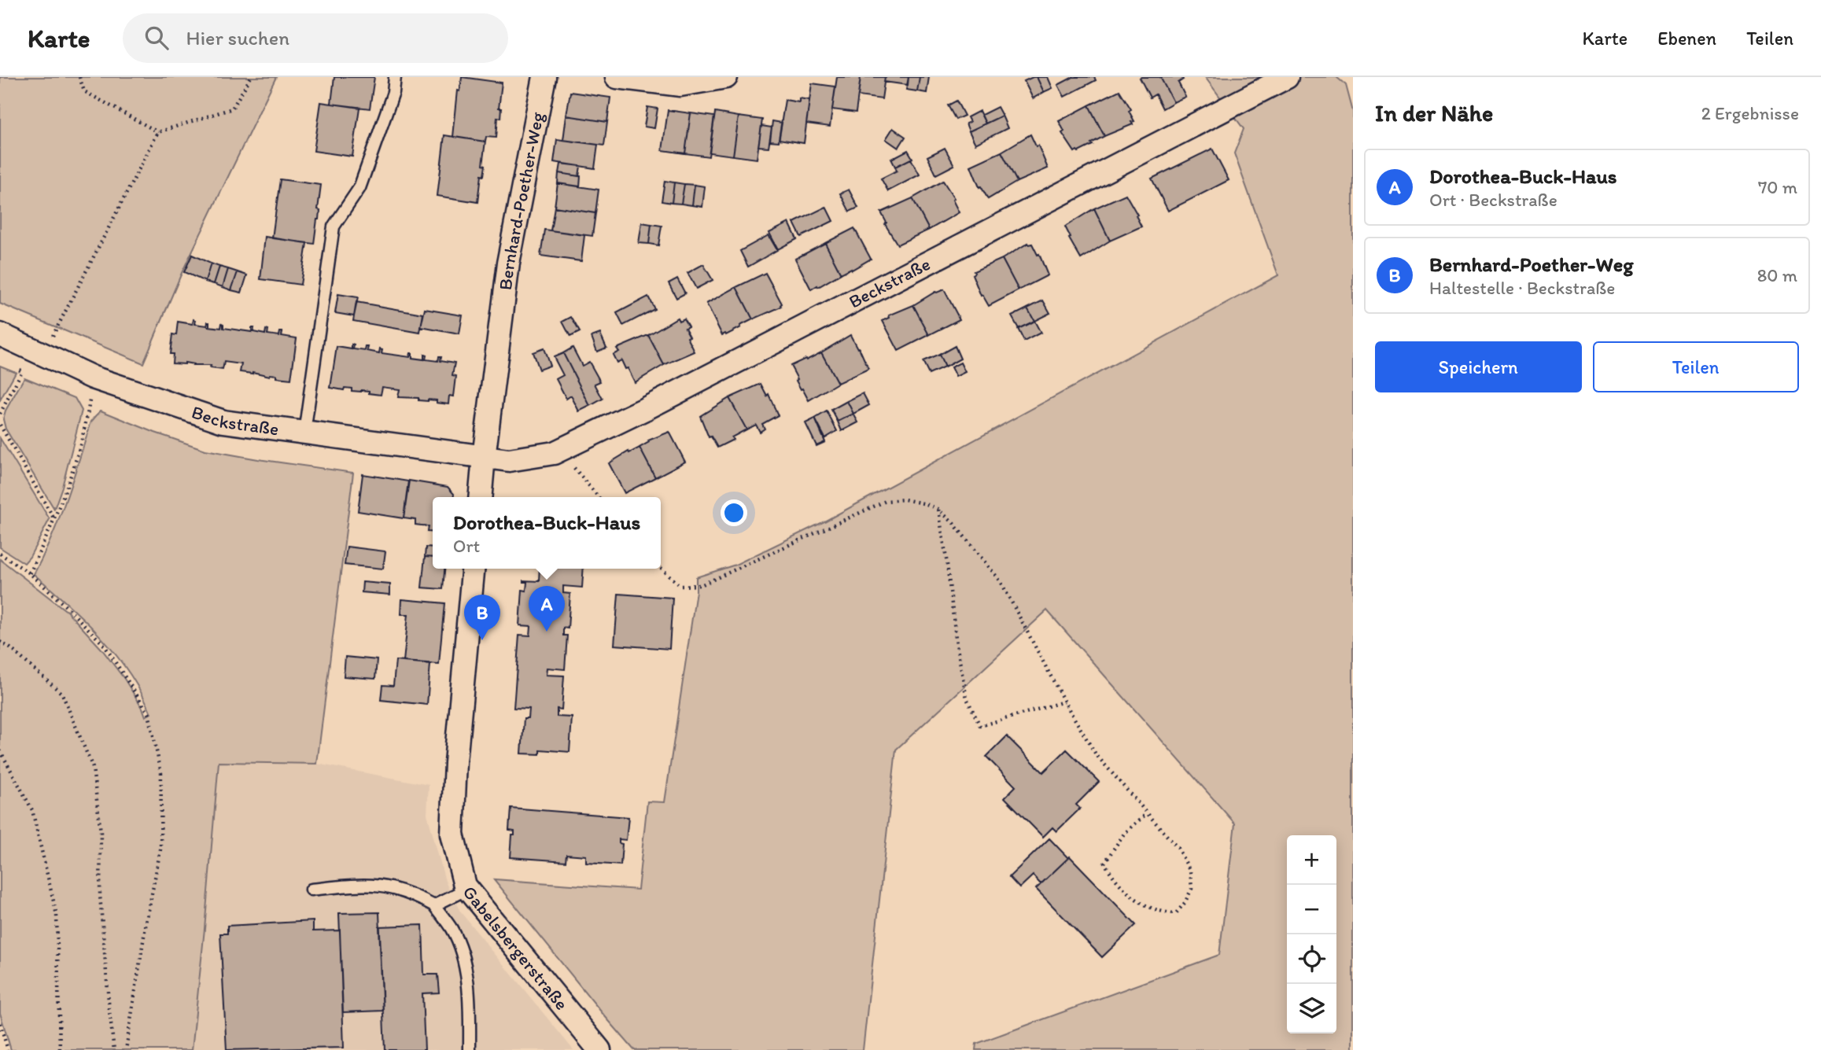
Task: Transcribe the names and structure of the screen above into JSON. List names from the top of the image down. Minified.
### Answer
{"streets":{"street":["Bernhard-Poether-Weg","Beckstraße","Gabelsbergerstraße"]},"crossings":[["Bernhard-Poether-Weg","Beckstraße"]],"page":{"header":"Karte","search":"Hier suchen","nav":["Karte","Ebenen","Teilen"],"heading":["In der Nähe","2 Ergebnisse"],"list":[{"mark":"A","name":"Dorothea-Buck-Haus","note":"Ort · Beckstraße","value":"70 m"},{"mark":"B","name":"Bernhard-Poether-Weg","note":"Haltestelle · Beckstraße","value":"80 m"}],"buttons":["Speichern","Teilen"],"popup":["Dorothea-Buck-Haus","Ort"],"pins":["A","B"],"map_buttons":["+","−"]}}
